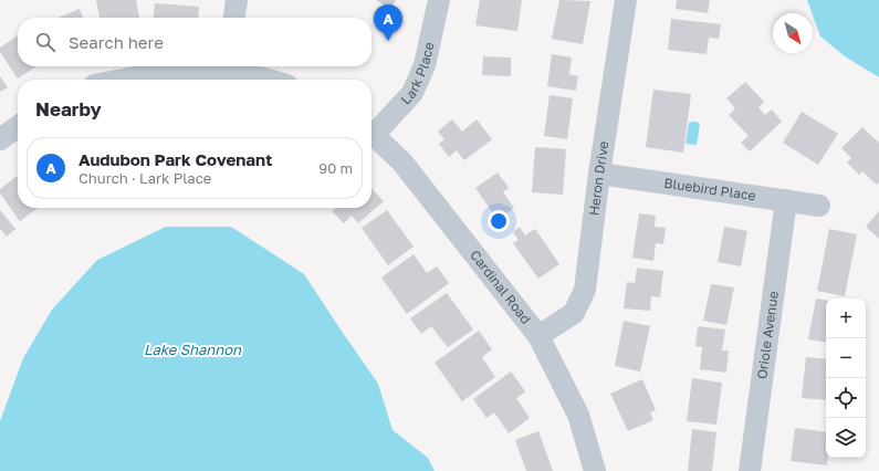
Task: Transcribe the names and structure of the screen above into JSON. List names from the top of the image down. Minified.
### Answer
{"streets":{"street":["Lark Place","Heron Drive","Bluebird Place","Cardinal Road","Oriole Avenue"]},"crossings":[["Heron Drive","Bluebird Place"],["Heron Drive","Cardinal Road"],["Bluebird Place","Oriole Avenue"]],"water":["Lake Shannon"],"north":"bottom right","page":{"pins":"A","search":"Search here","heading":"Nearby","list":[{"mark":"A","name":"Audubon Park Covenant","note":"Church · Lark Place","value":"90 m"}],"map_buttons":["+","−"]}}
